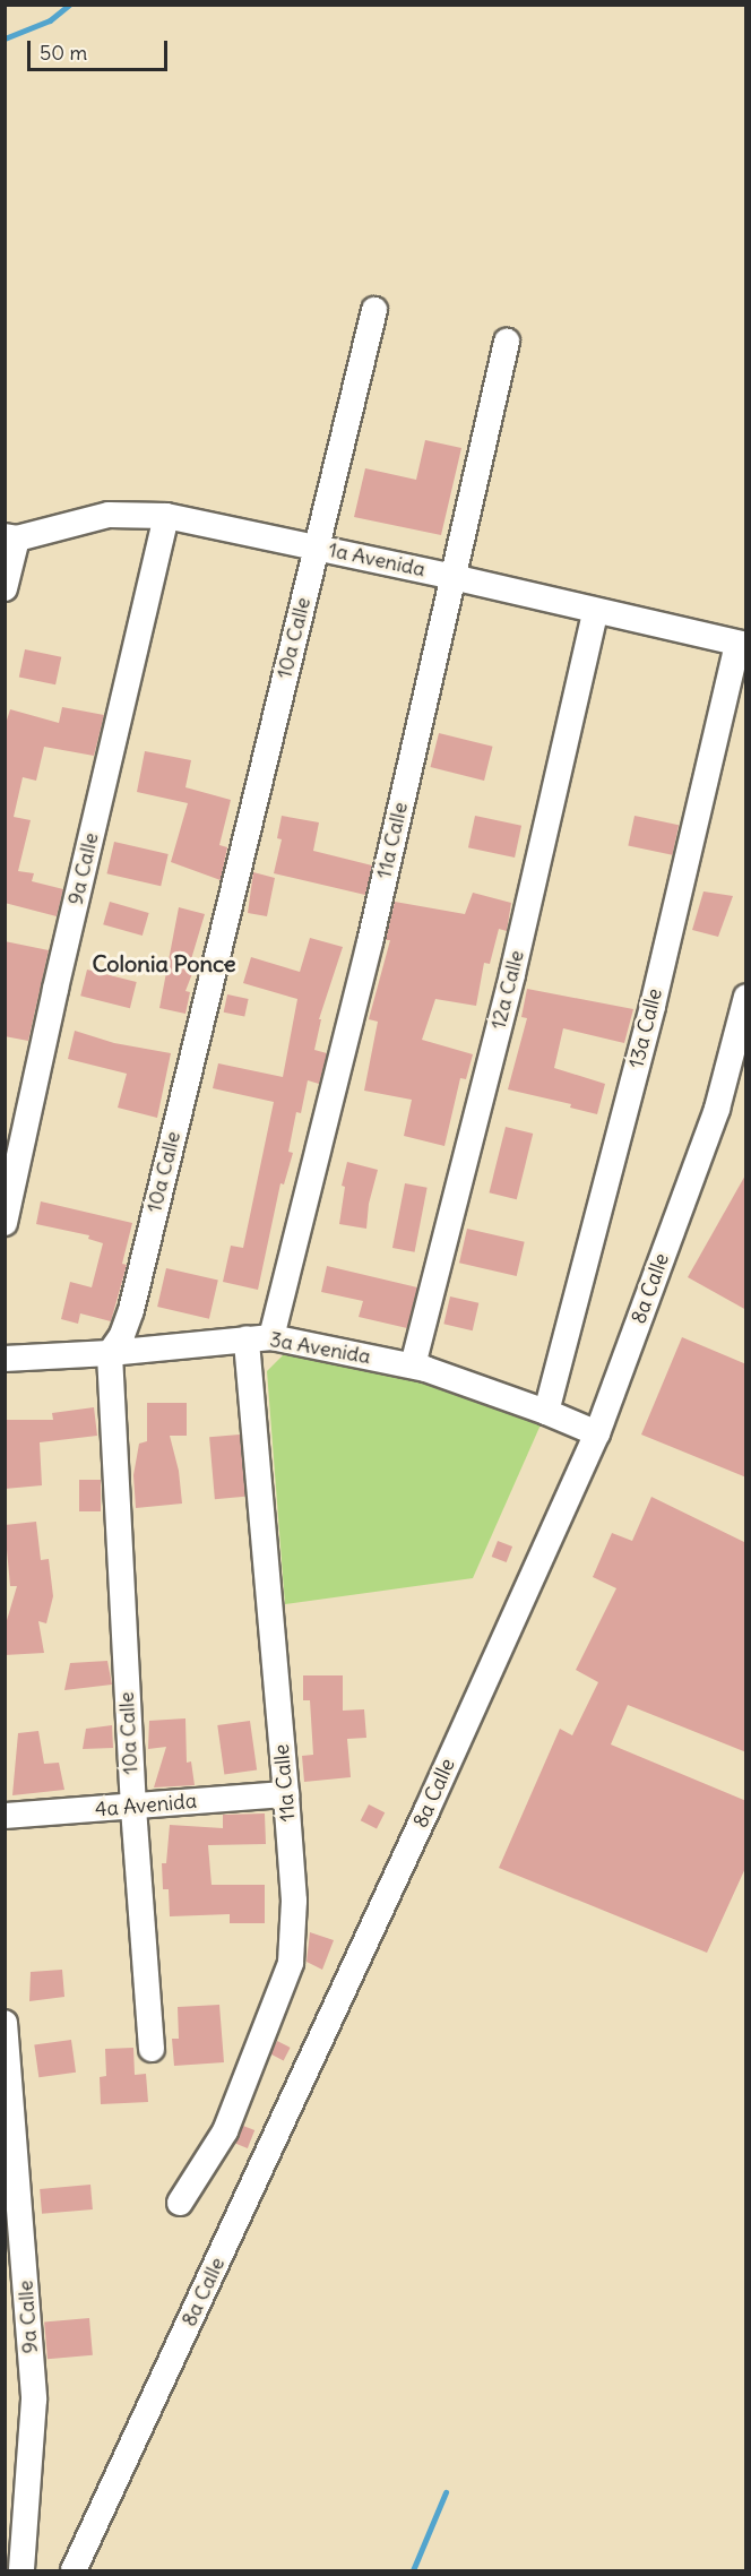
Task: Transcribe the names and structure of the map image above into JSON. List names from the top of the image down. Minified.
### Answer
{"streets":{"street":["1a Avenida","10a Calle","11a Calle","9a Calle","12a Calle","13a Calle","8a Calle","3a Avenida","4a Avenida"]},"crossings":[["1a Avenida","10a Calle"],["1a Avenida","11a Calle"],["1a Avenida","9a Calle"],["1a Avenida","12a Calle"],["1a Avenida","13a Calle"],["10a Calle","3a Avenida"],["10a Calle","4a Avenida"],["11a Calle","3a Avenida"],["11a Calle","4a Avenida"],["12a Calle","3a Avenida"],["13a Calle","3a Avenida"],["8a Calle","3a Avenida"]],"districts":["Colonia Ponce"],"scale_bar":"50 m"}
